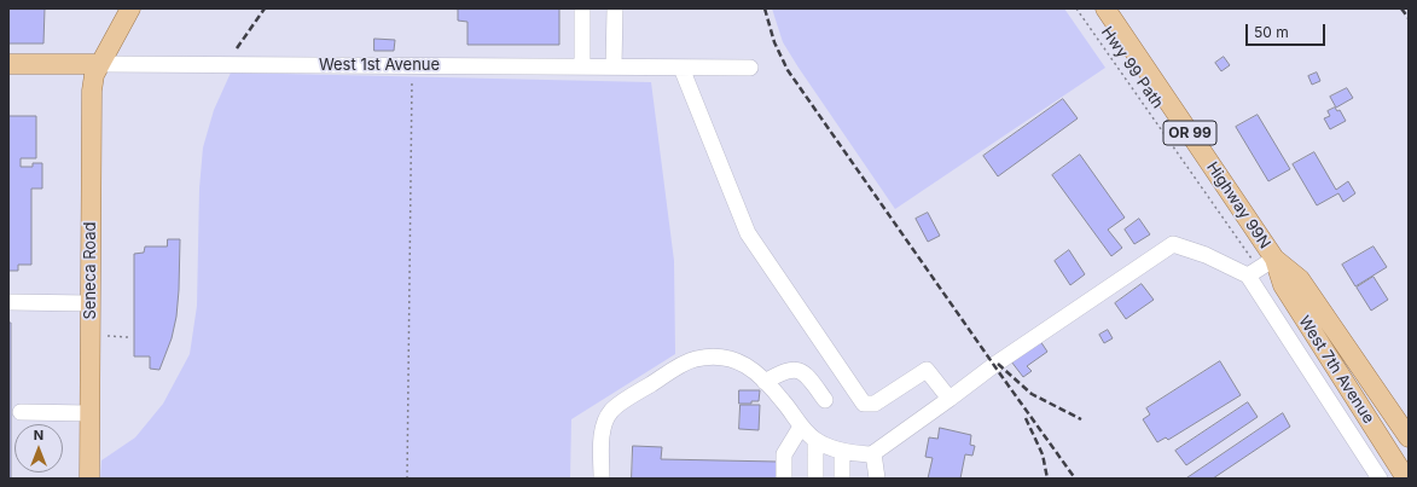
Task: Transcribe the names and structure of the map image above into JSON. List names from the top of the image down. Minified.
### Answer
{"streets":{"main road":["West 1st Avenue","OR 99","Highway 99N","Seneca Road","West 7th Avenue"],"path":["Hwy 99 Path"]},"crossings":[["West 1st Avenue","Seneca Road"],["Hwy 99 Path","OR 99"],["Hwy 99 Path","Highway 99N"],["Hwy 99 Path","West 7th Avenue"],["OR 99","Highway 99N"],["OR 99","West 7th Avenue"],["Highway 99N","West 7th Avenue"]],"scale_bar":"50 m","north":"top"}
